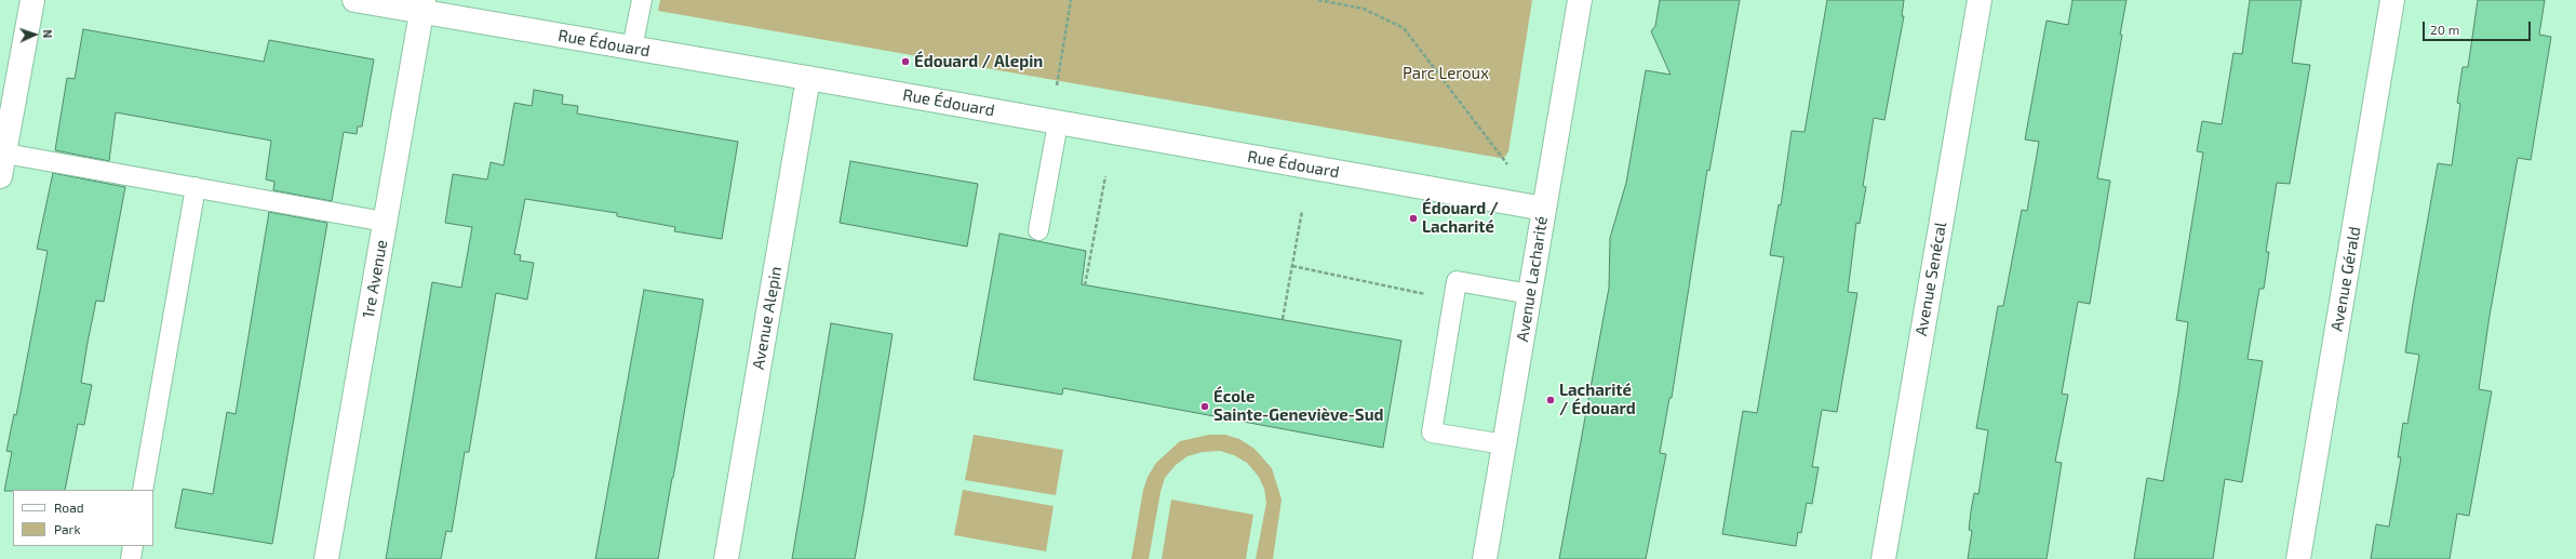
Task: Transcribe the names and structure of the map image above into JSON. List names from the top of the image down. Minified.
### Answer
{"streets":{"street":["Rue Édouard","1re Avenue","Avenue Lacharité","Avenue Senécal","Avenue Gérald","Avenue Alepin"]},"crossings":[["Rue Édouard","1re Avenue"],["Rue Édouard","Avenue Lacharité"],["Rue Édouard","Avenue Alepin"]],"parks":["Parc Leroux"],"places":["Édouard / Alepin","Édouard / Lacharité","Lacharité / Édouard","École Sainte-Geneviève-Sud"],"legend":["Road","Park"],"scale_bar":"20 m","north":"right"}
